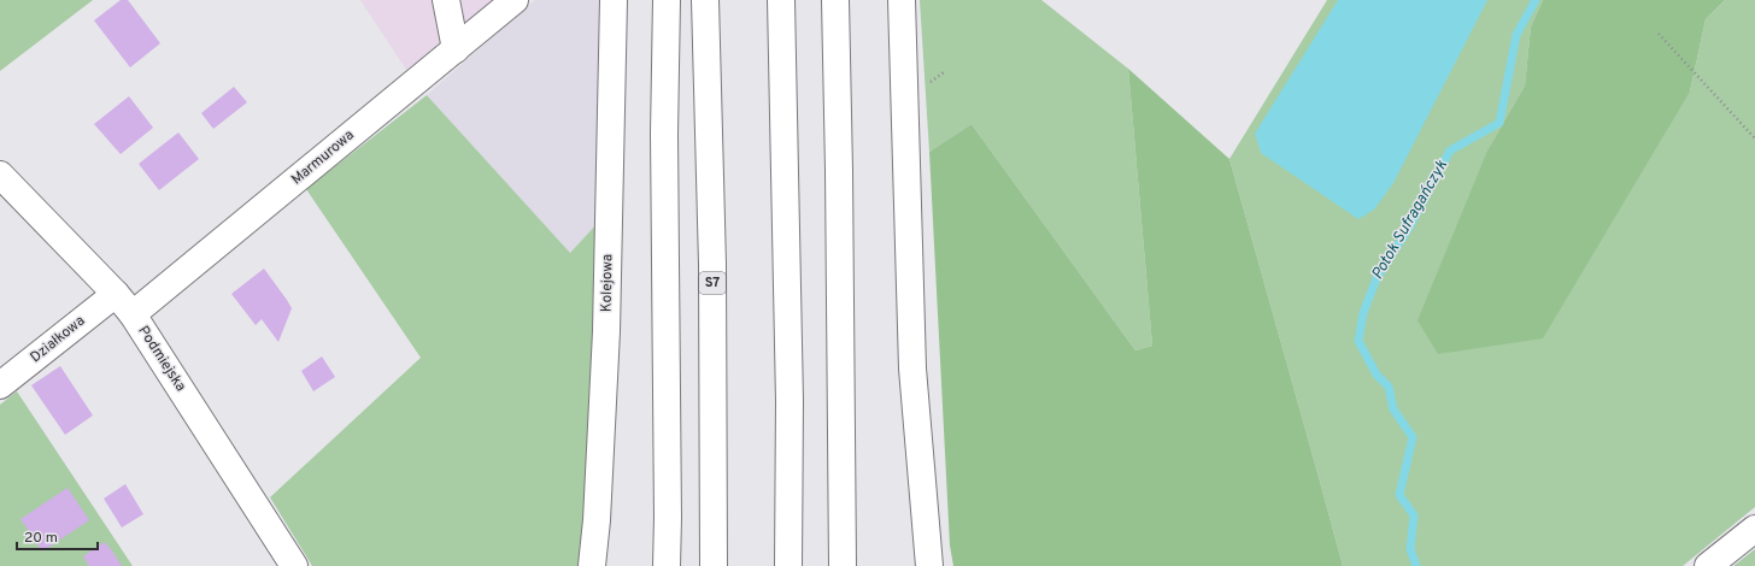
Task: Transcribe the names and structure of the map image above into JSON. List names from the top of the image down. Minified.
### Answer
{"streets":{"main road":["Marmurowa","Kolejowa","S7","Działkowa","Podmiejska"]},"crossings":[["Marmurowa","Podmiejska"],["Działkowa","Podmiejska"]],"water":["Potok Sufragańczyk"],"scale_bar":"20 m"}
